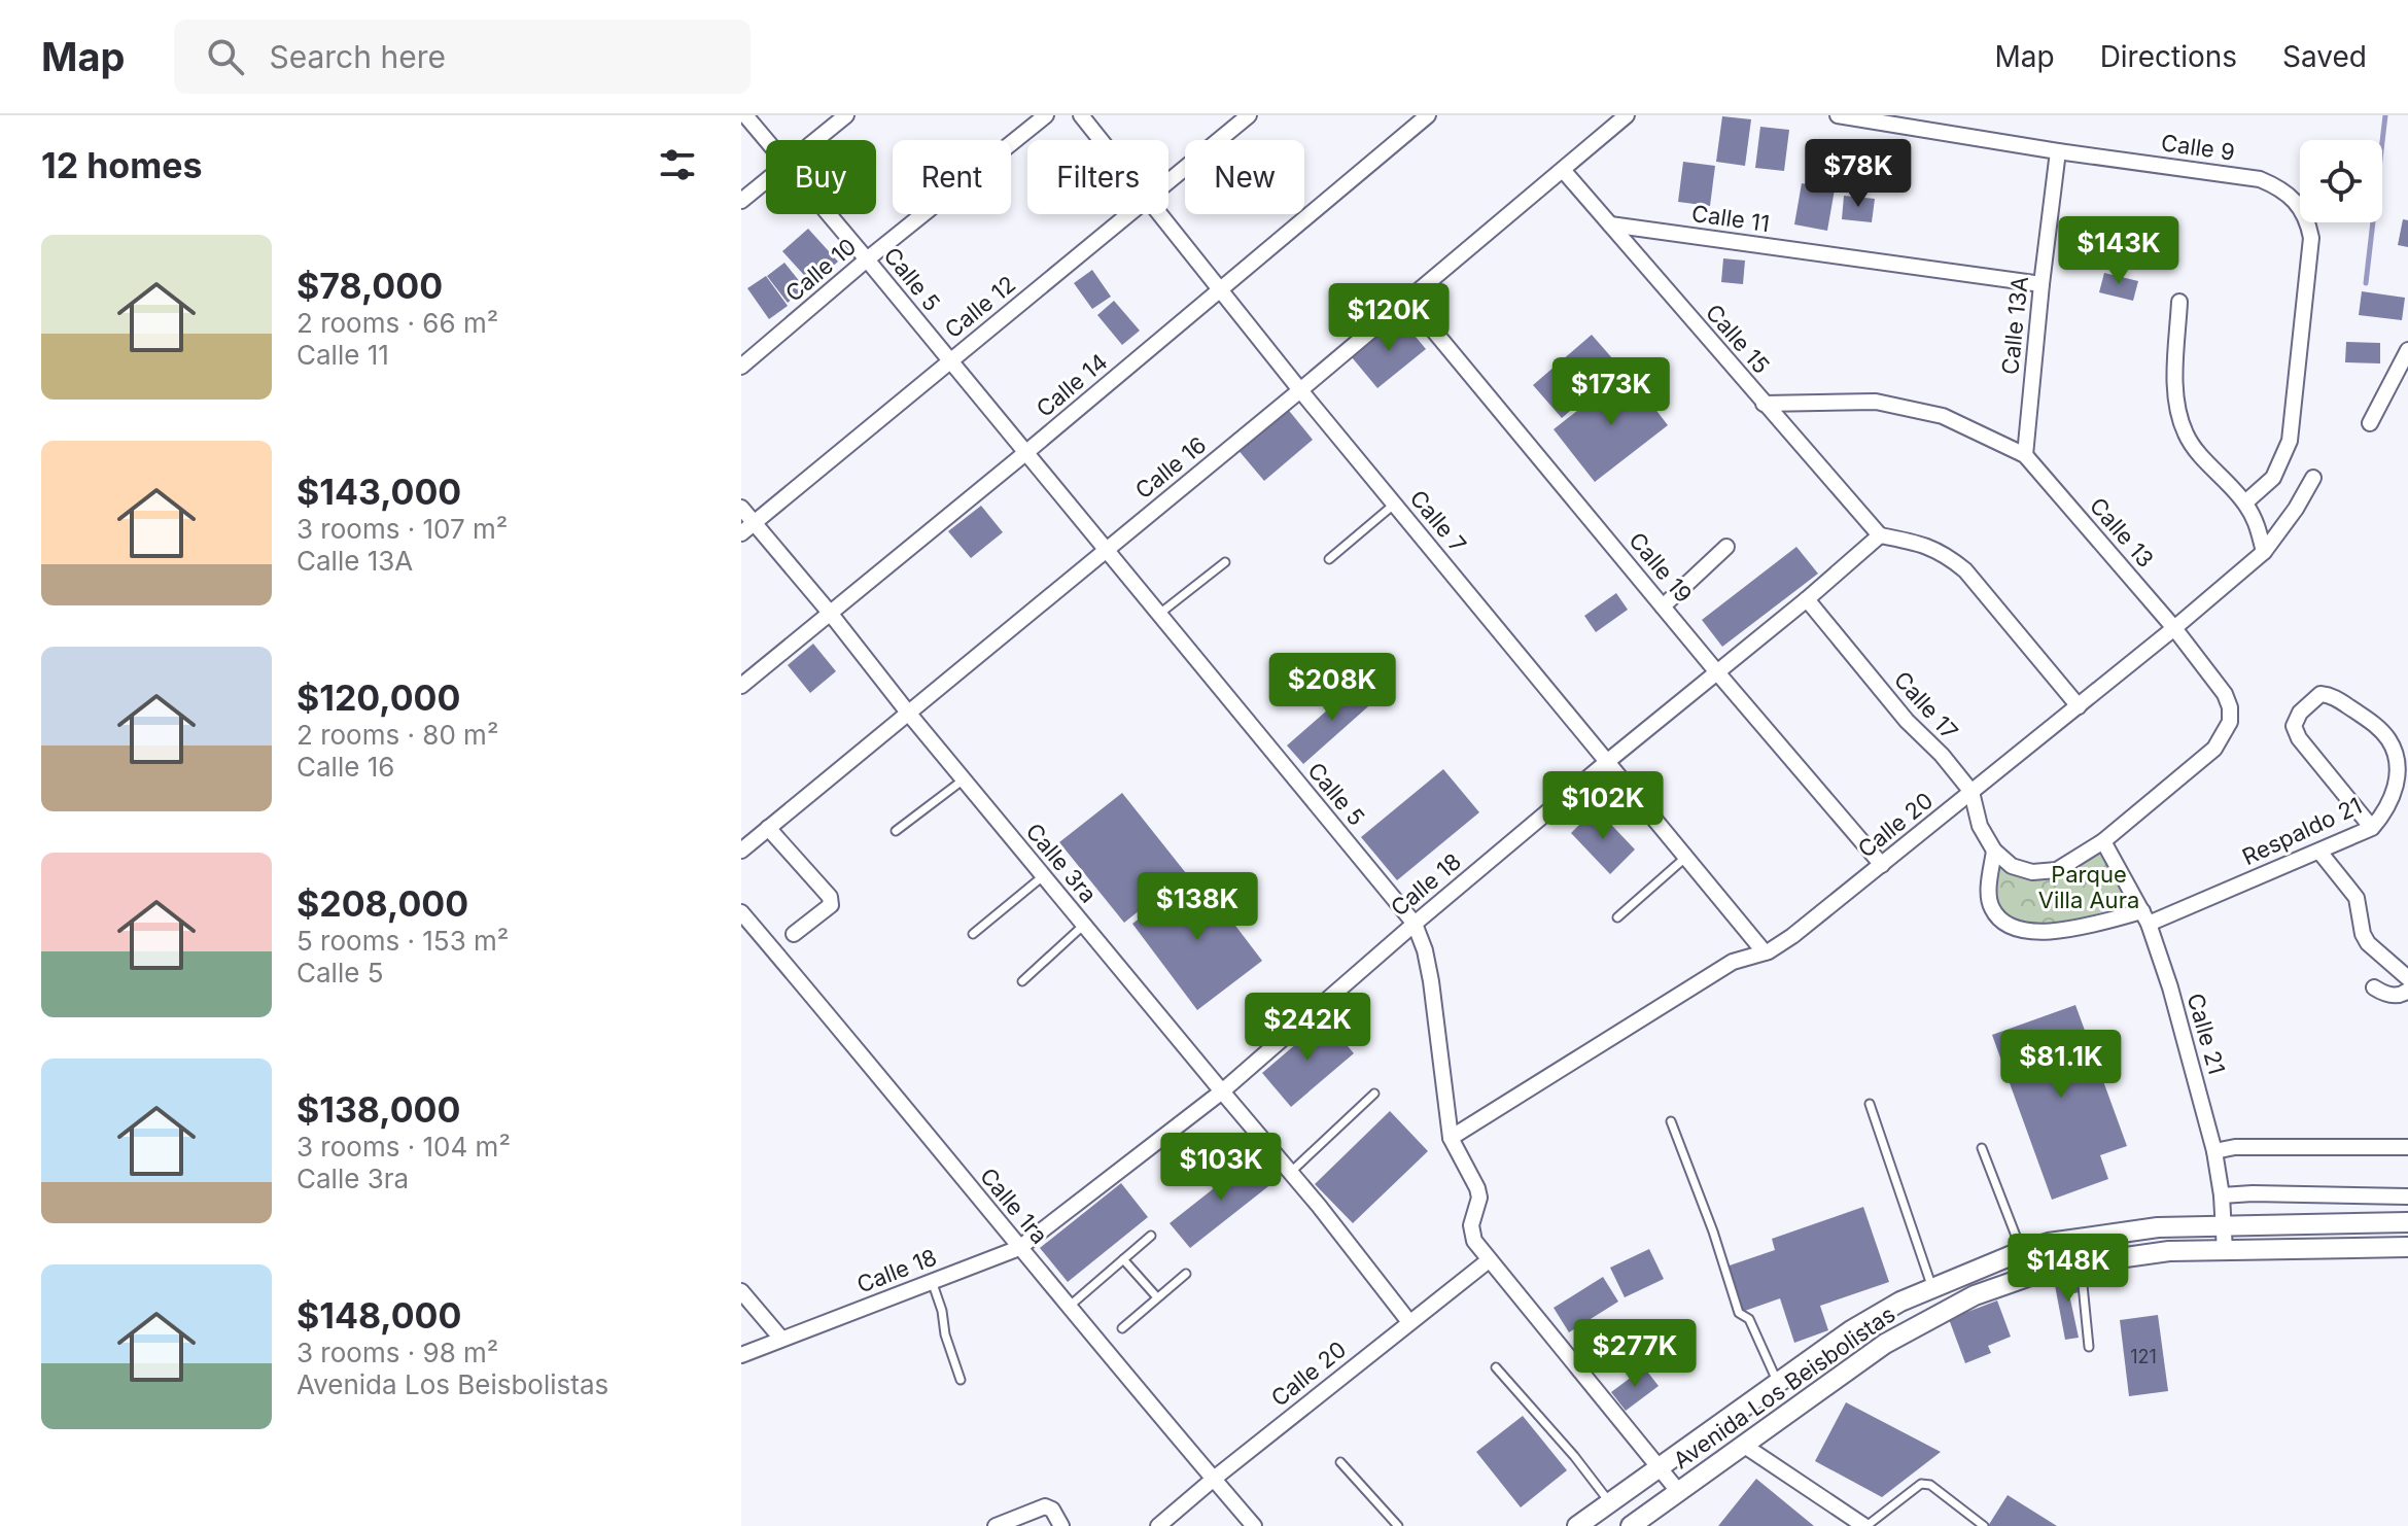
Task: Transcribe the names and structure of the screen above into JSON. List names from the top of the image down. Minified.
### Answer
{"streets":{"main road":["Avenida Los Beisbolistas"],"street":["Calle 9","Calle 11","Calle 10","Calle 5","Calle 12","Calle 13A","Calle 15","Calle 14","Calle 16","Calle 7","Calle 13","Calle 19","Calle 17","Calle 20","Respaldo 21","Calle 3ra","Calle 18","Calle 21","Calle 1ra"]},"crossings":[["Calle 9","Calle 13A"],["Calle 11","Calle 13A"],["Calle 11","Calle 15"],["Calle 10","Calle 5"],["Calle 5","Calle 12"],["Calle 5","Calle 14"],["Calle 5","Calle 16"],["Calle 5","Calle 20"],["Calle 5","Calle 18"],["Calle 5","Avenida Los Beisbolistas"],["Calle 12","Calle 3ra"],["Calle 13A","Calle 13"],["Calle 15","Calle 16"],["Calle 15","Calle 13"],["Calle 15","Calle 18"],["Calle 14","Calle 7"],["Calle 14","Calle 3ra"],["Calle 16","Calle 7"],["Calle 16","Calle 19"],["Calle 16","Calle 3ra"],["Calle 7","Calle 20"],["Calle 7","Calle 18"],["Calle 13","Calle 20"],["Calle 13","Calle 21"],["Calle 19","Calle 20"],["Calle 19","Calle 18"],["Calle 17","Calle 20"],["Calle 17","Calle 18"],["Calle 20","Calle 3ra"],["Calle 20","Calle 1ra"],["Respaldo 21","Calle 21"],["Calle 3ra","Calle 18"],["Calle 18","Calle 1ra"],["Calle 21","Avenida Los Beisbolistas"]],"parks":["Parque Villa Aura"],"house_numbers":["121"],"page":{"header":"Map","search":"Search here","nav":["Map","Directions","Saved"],"heading":"12 homes","price":["$78K","$143K","$120K","$173K","$208K","$102K","$138K","$242K","$81.1K","$103K","$148K","$277K"],"chip":["Buy","Rent","Filters","New"],"list":[{"name":"$78,000","note":"2 rooms · 66 m² · Calle 11"},{"name":"$143,000","note":"3 rooms · 107 m² · Calle 13A"},{"name":"$120,000","note":"2 rooms · 80 m² · Calle 16"},{"name":"$208,000","note":"5 rooms · 153 m² · Calle 5"},{"name":"$138,000","note":"3 rooms · 104 m² · Calle 3ra"},{"name":"$148,000","note":"3 rooms · 98 m² · Avenida Los Beisbolistas"}]}}
